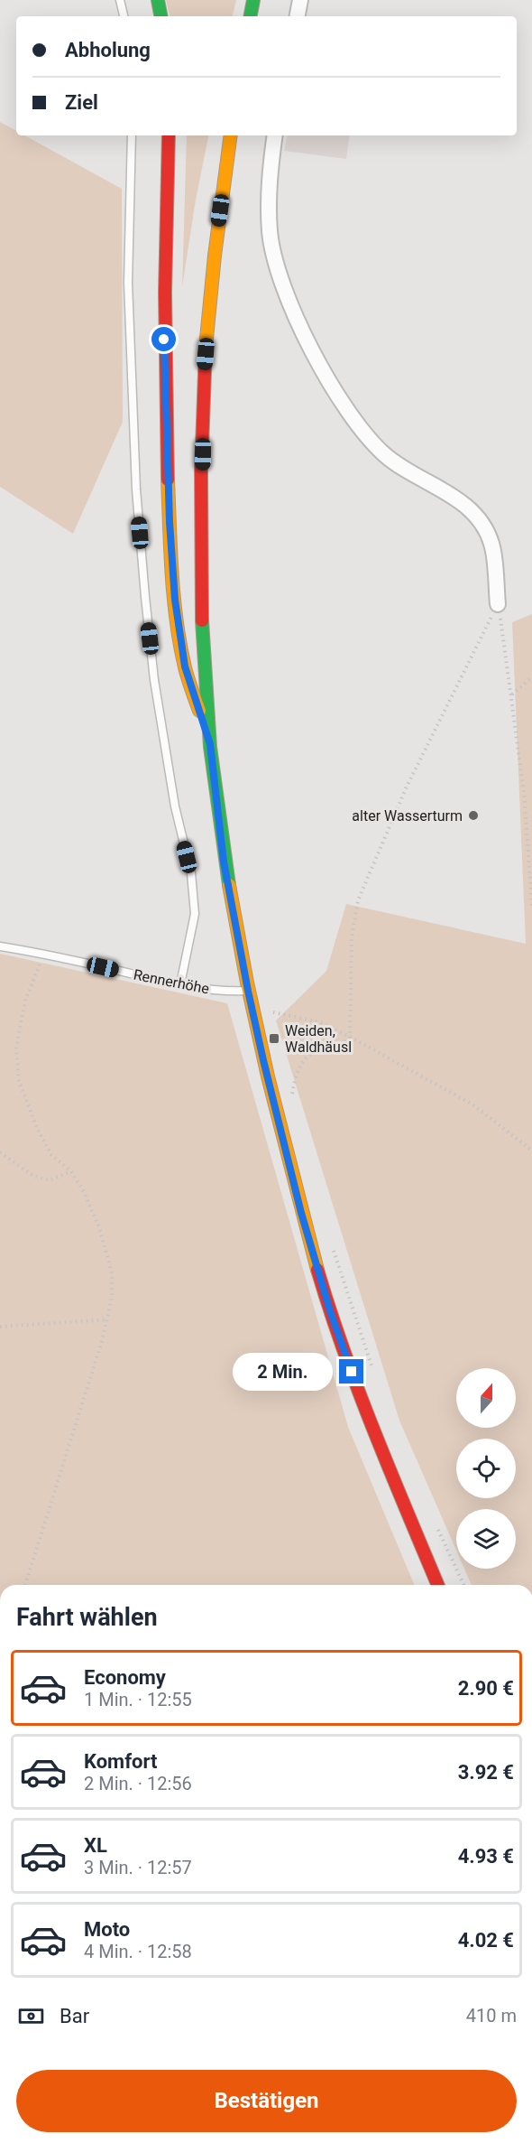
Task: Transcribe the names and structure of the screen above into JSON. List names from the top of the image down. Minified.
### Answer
{"streets":{"lane":["Rennerhöhe"]},"places":{"other":["alter Wasserturm"],"transit":["Weiden, Waldhäusl"]},"north":"top","page":{"banner":["Abholung","Ziel"],"bubble":"2 Min.","heading":"Fahrt wählen","list":[{"name":"Economy","note":"1 Min. · 12:55","value":"2.90 €"},{"name":"Komfort","note":"2 Min. · 12:56","value":"3.92 €"},{"name":"XL","note":"3 Min. · 12:57","value":"4.93 €"},{"name":"Moto","note":"4 Min. · 12:58","value":"4.02 €"}],"pay":["Bar","410 m"],"buttons":"Bestätigen"}}
